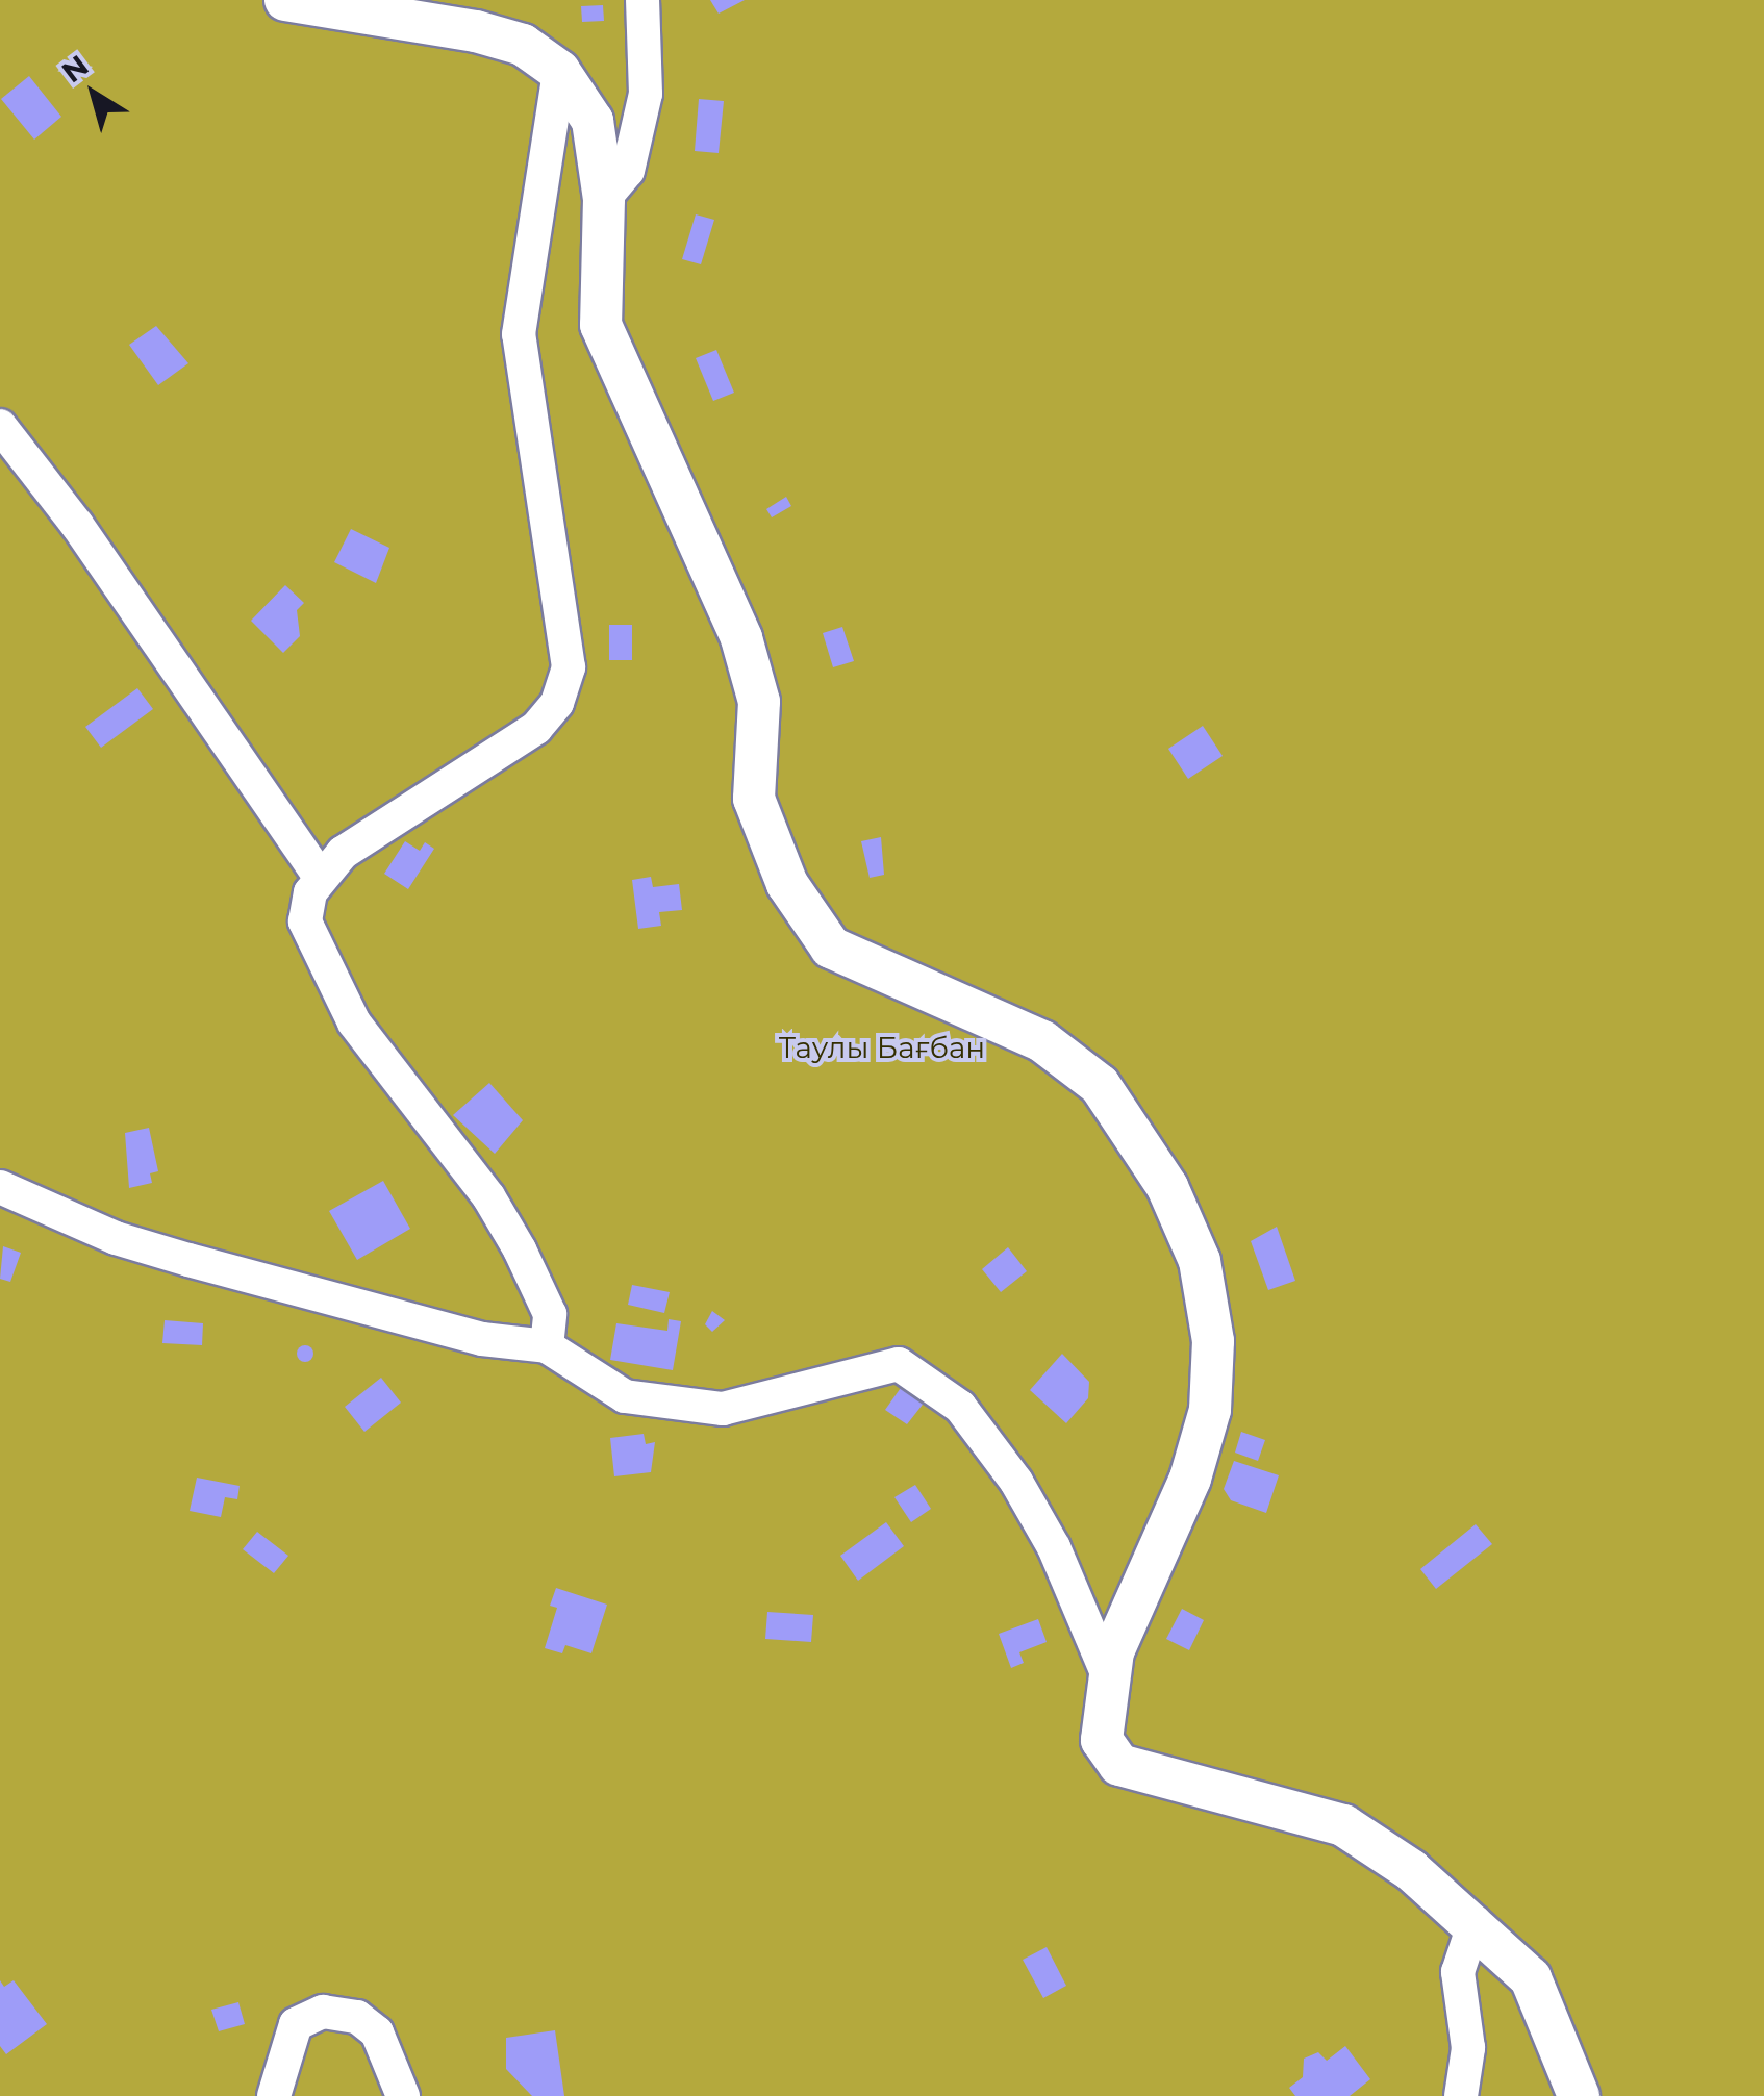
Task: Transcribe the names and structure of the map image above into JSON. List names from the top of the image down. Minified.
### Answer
{"parks":["Таулы Бағбан"],"north":"top left"}
